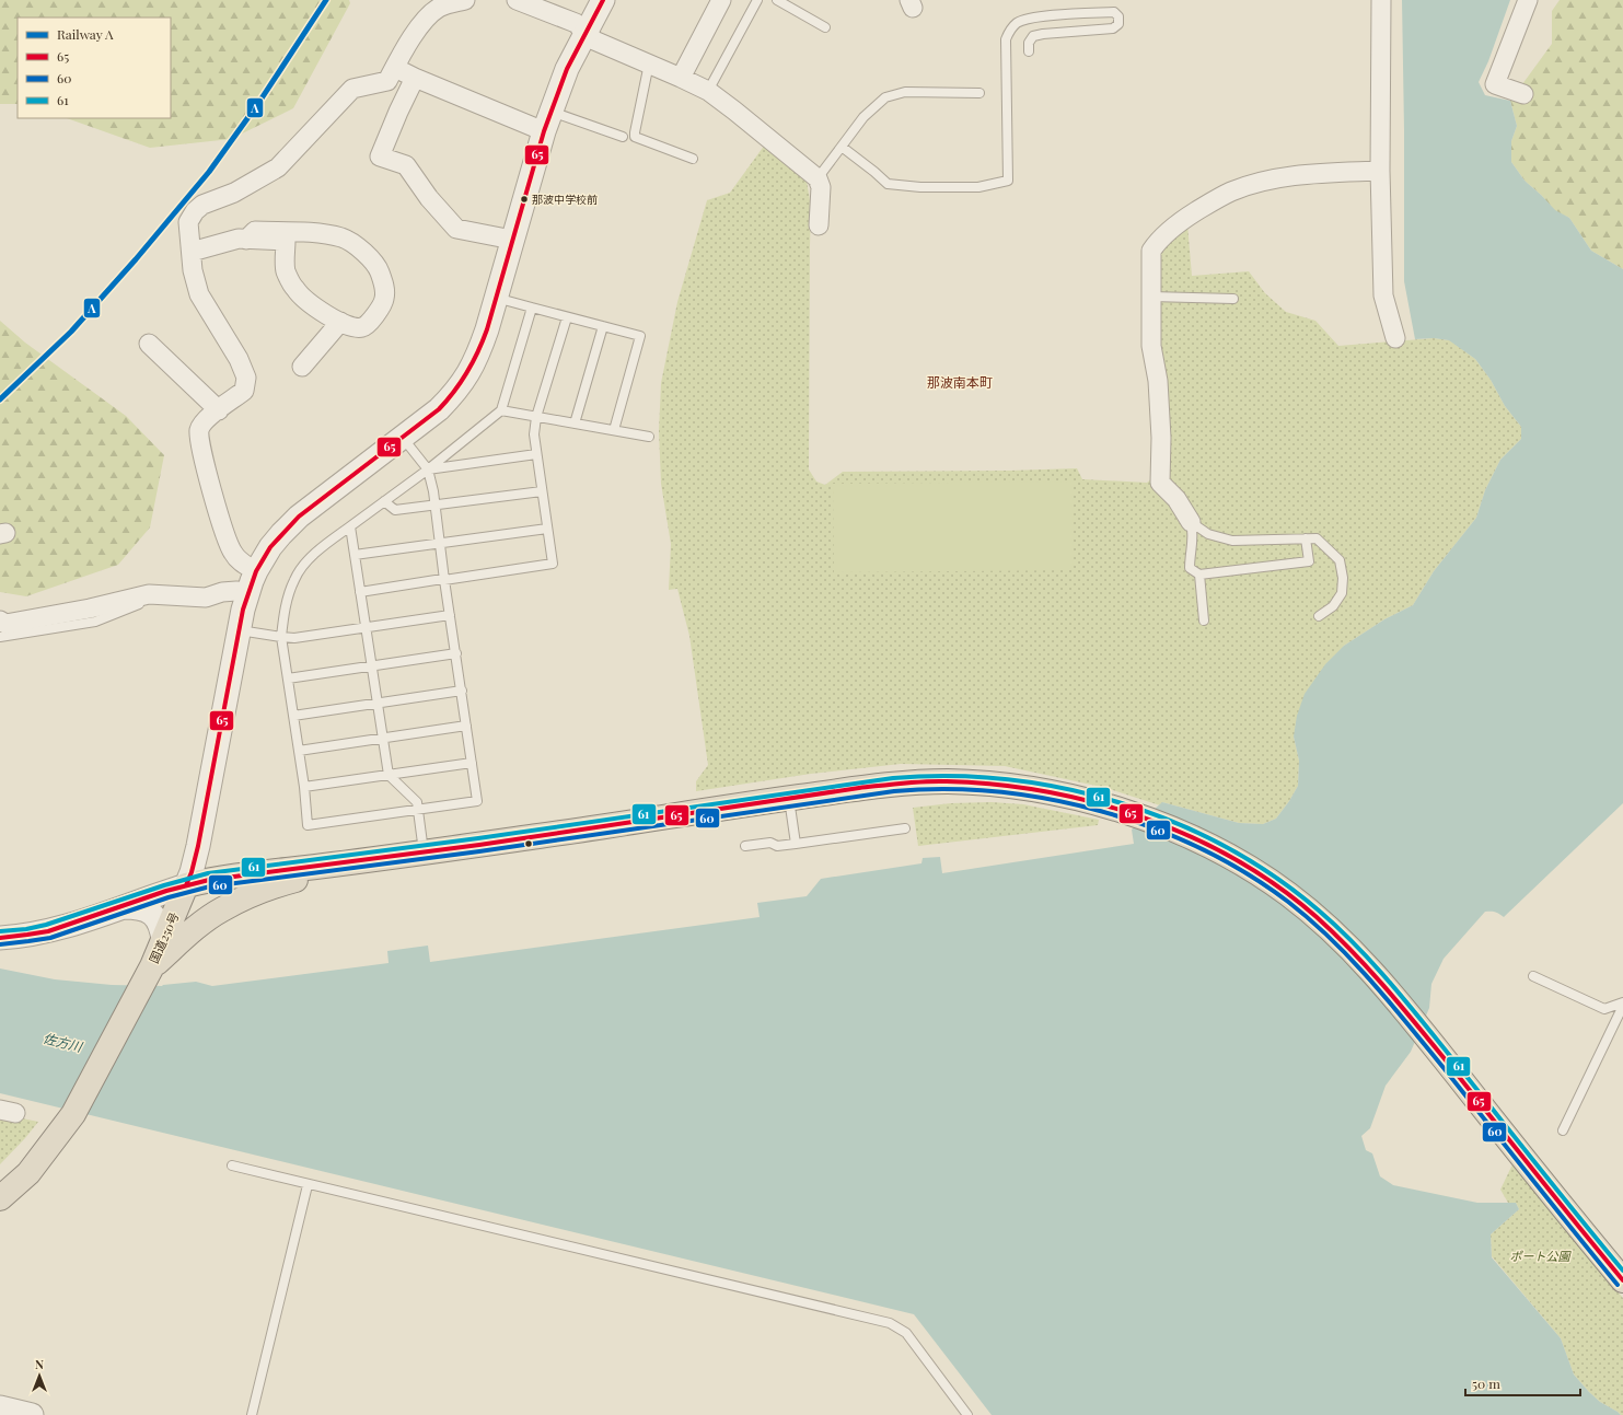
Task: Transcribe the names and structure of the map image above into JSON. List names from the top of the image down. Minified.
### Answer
{"streets":{"highway":["国道250号"]},"districts":["那波南本町"],"water":["佐方川"],"parks":["ポート公園"],"places":["那波中学校前"],"lines":["rail line A","transit line 65","transit line 61","transit line 60"],"legend":["Railway A","65","60","61"],"scale_bar":"50 m","north":"top"}
